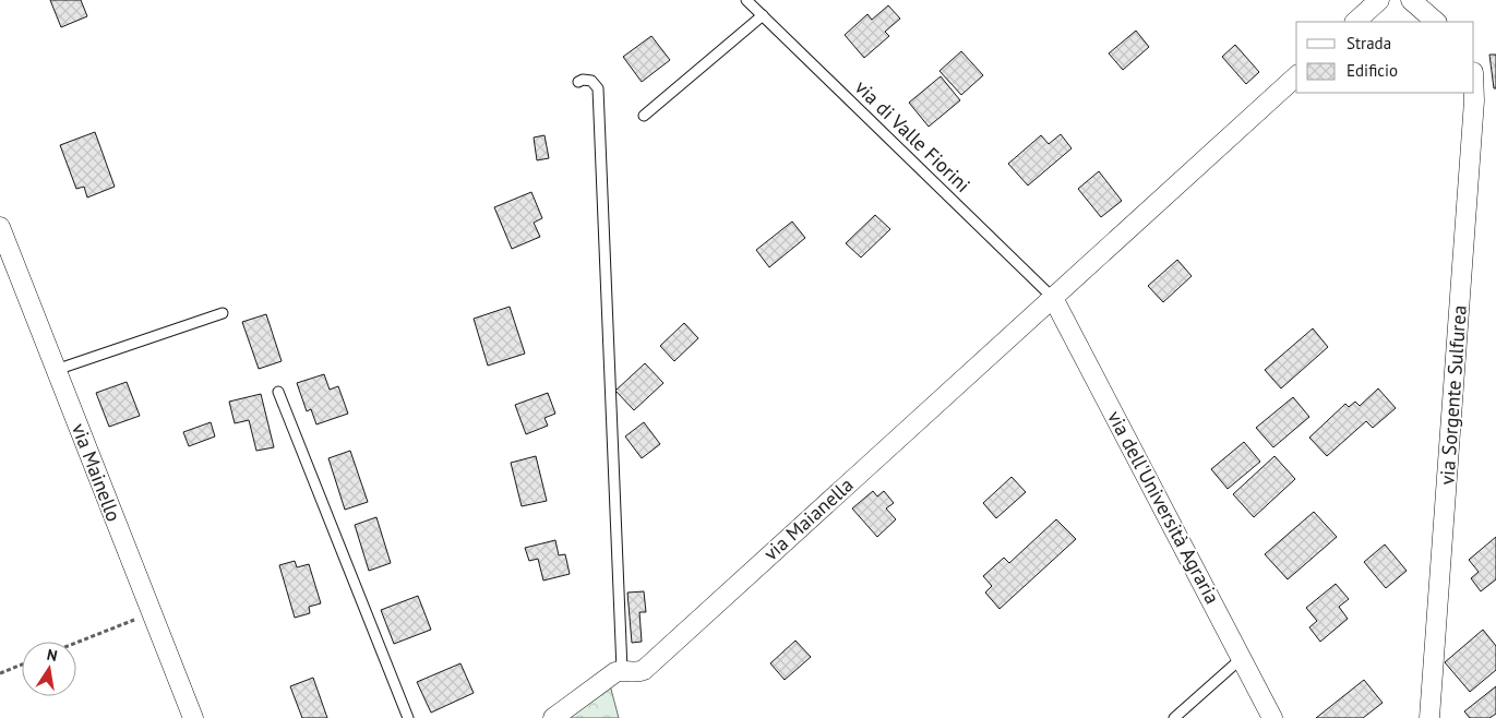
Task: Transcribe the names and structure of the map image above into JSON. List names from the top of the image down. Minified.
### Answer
{"streets":{"street":["via Sorgente Sulfurea","via Mainello","via dell'Università Agraria","via Maianella"],"lane":["via di Valle Fiorini"]},"crossings":[["via di Valle Fiorini","via dell'Università Agraria"],["via di Valle Fiorini","via Maianella"],["via dell'Università Agraria","via Maianella"]],"legend":["Strada","Edificio"],"north":"top"}
